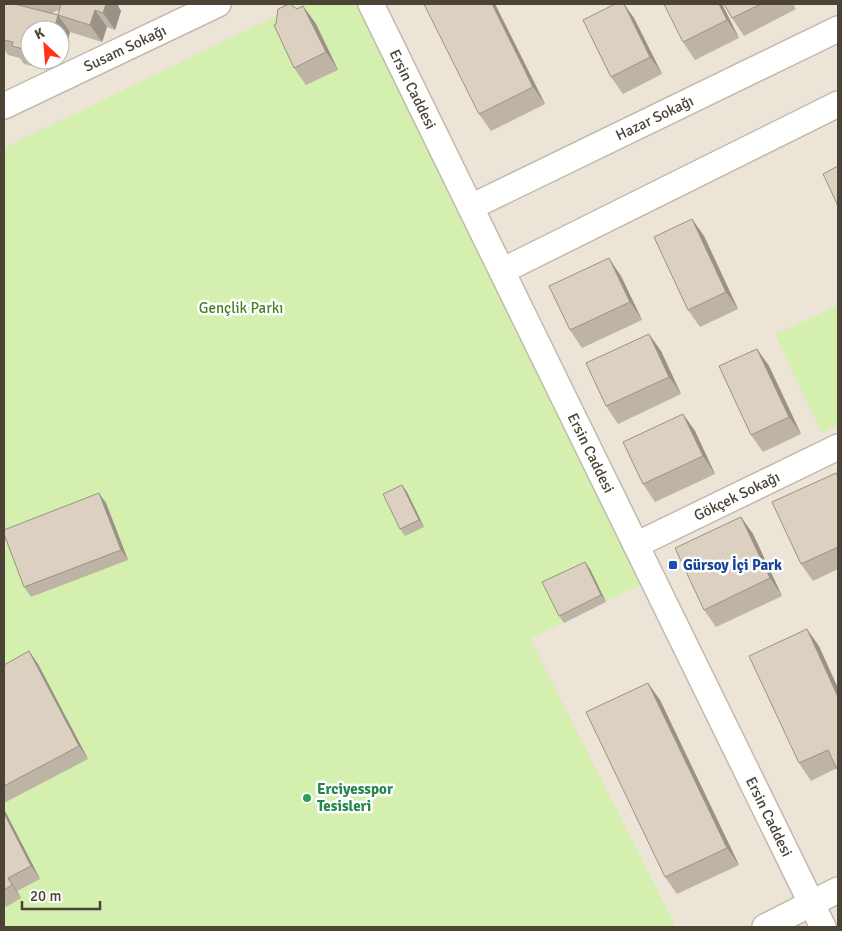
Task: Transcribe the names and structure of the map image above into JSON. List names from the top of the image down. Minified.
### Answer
{"streets":{"street":["Susam Sokağı","Ersin Caddesi","Hazar Sokağı","Gökçek Sokağı"]},"crossings":[["Ersin Caddesi","Hazar Sokağı"],["Ersin Caddesi","Gökçek Sokağı"]],"parks":["Gençlik Parkı"],"places":{"transit":["Gürsoy İçi Park"],"other":["Erciyesspor Tesisleri"]},"scale_bar":"20 m","north":"top left"}
